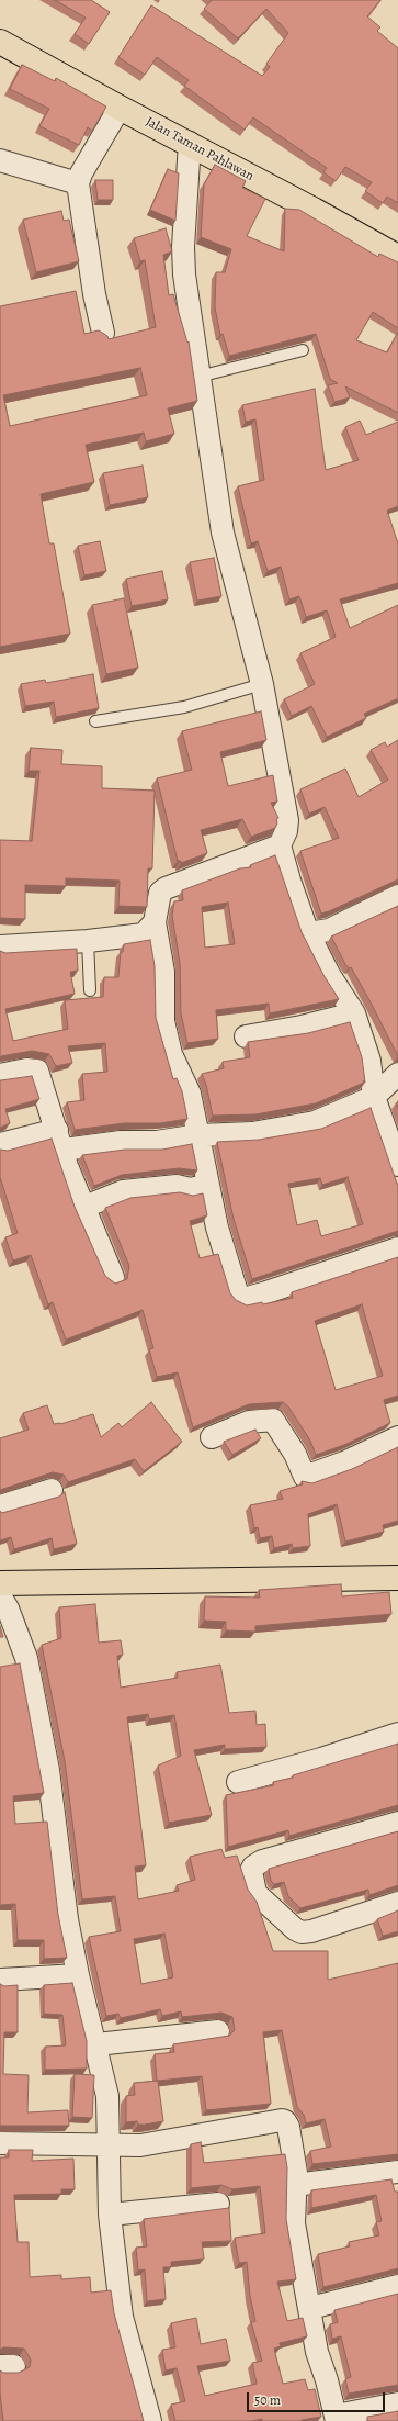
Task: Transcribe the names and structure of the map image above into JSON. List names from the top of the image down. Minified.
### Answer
{"streets":{"main road":["Jalan Taman Pahlawan"]},"scale_bar":"50 m"}
